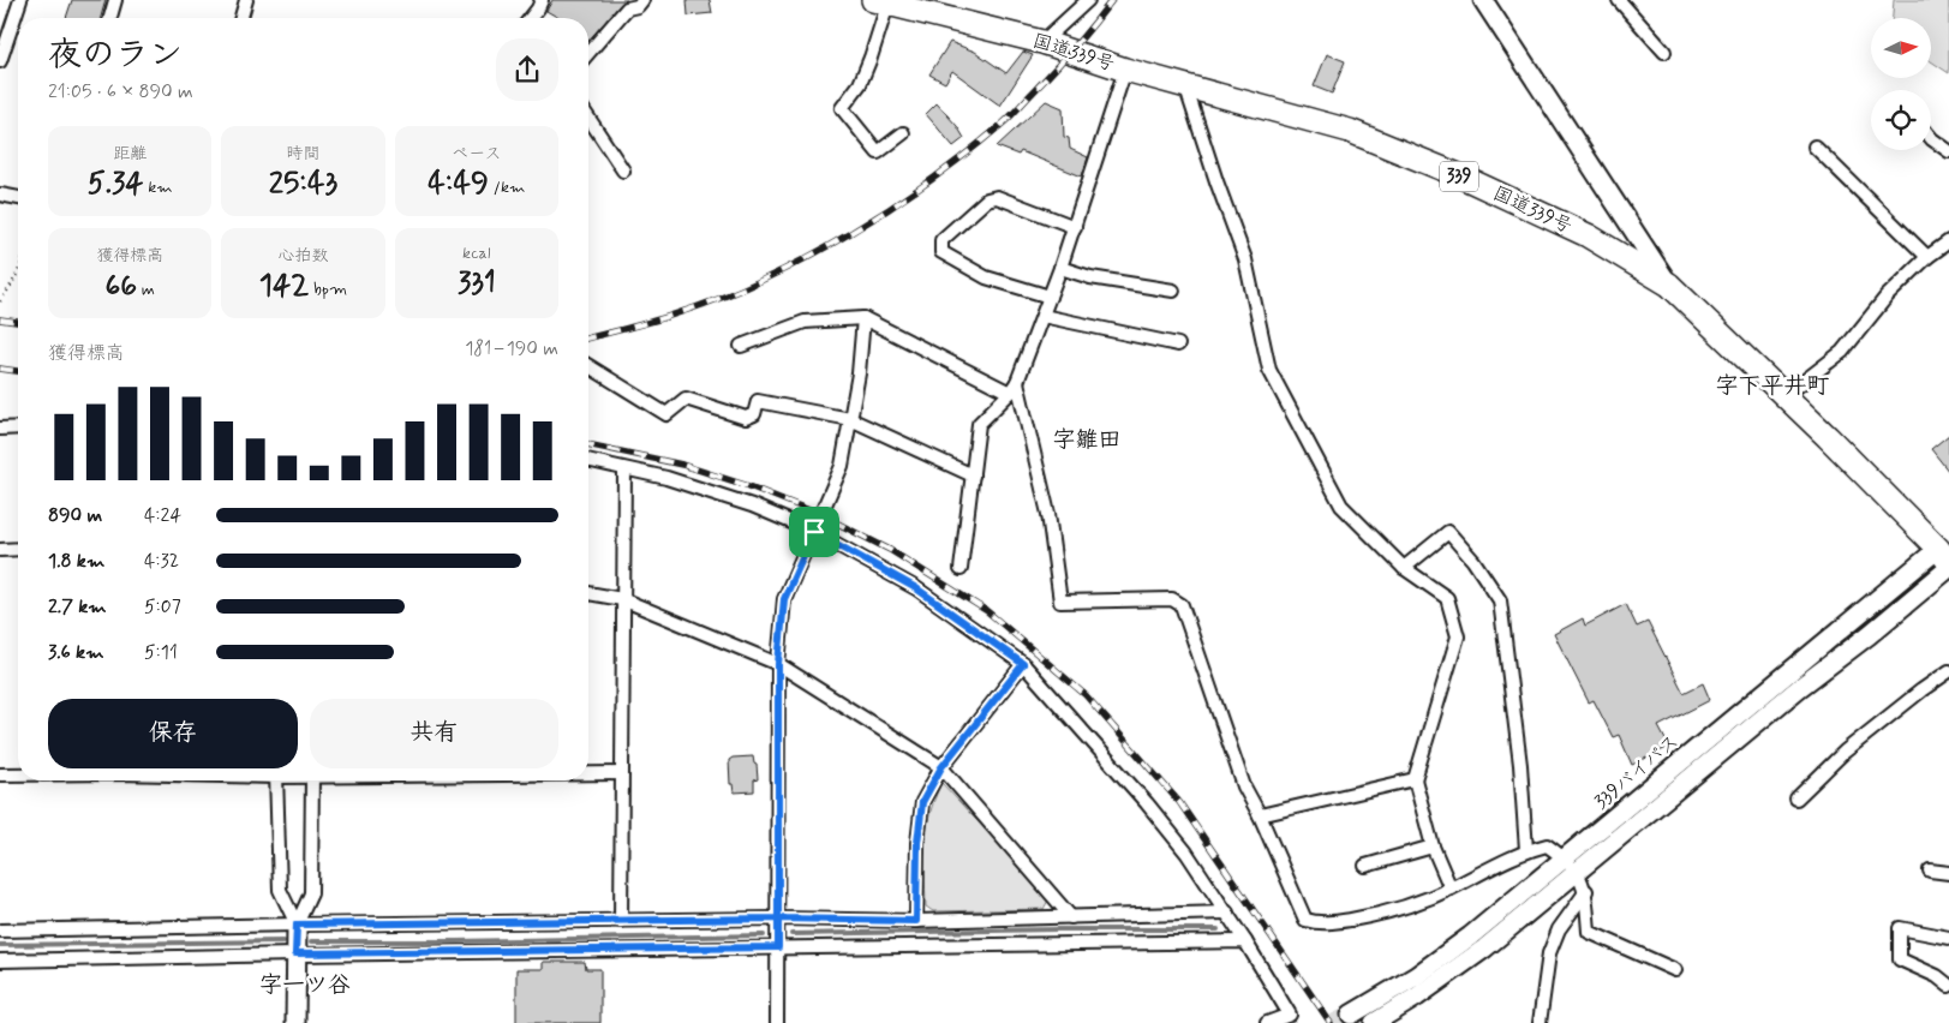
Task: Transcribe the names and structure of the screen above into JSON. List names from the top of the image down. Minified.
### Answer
{"streets":{"highway":["国道339号","339"],"street":["339バイパス"]},"crossings":[["国道339号","339バイパス"]],"districts":["字下平井町","字雛田","字一ツ谷"],"north":"right","page":{"heading":["夜のラン","21:05 · 6 × 890 m"],"stats":[["距離","5.34 km"],["時間","25:43"],["ペース","4:49 /km"],["獲得標高","66 m"],["心拍数","142 bpm"],["kcal","331"]],"chart":["獲得標高","181–190 m"],"list":[{"name":"890 m","note":"4:24"},{"name":"1.8 km","note":"4:32"},{"name":"2.7 km","note":"5:07"},{"name":"3.6 km","note":"5:11"}],"buttons":["保存","共有"]}}
